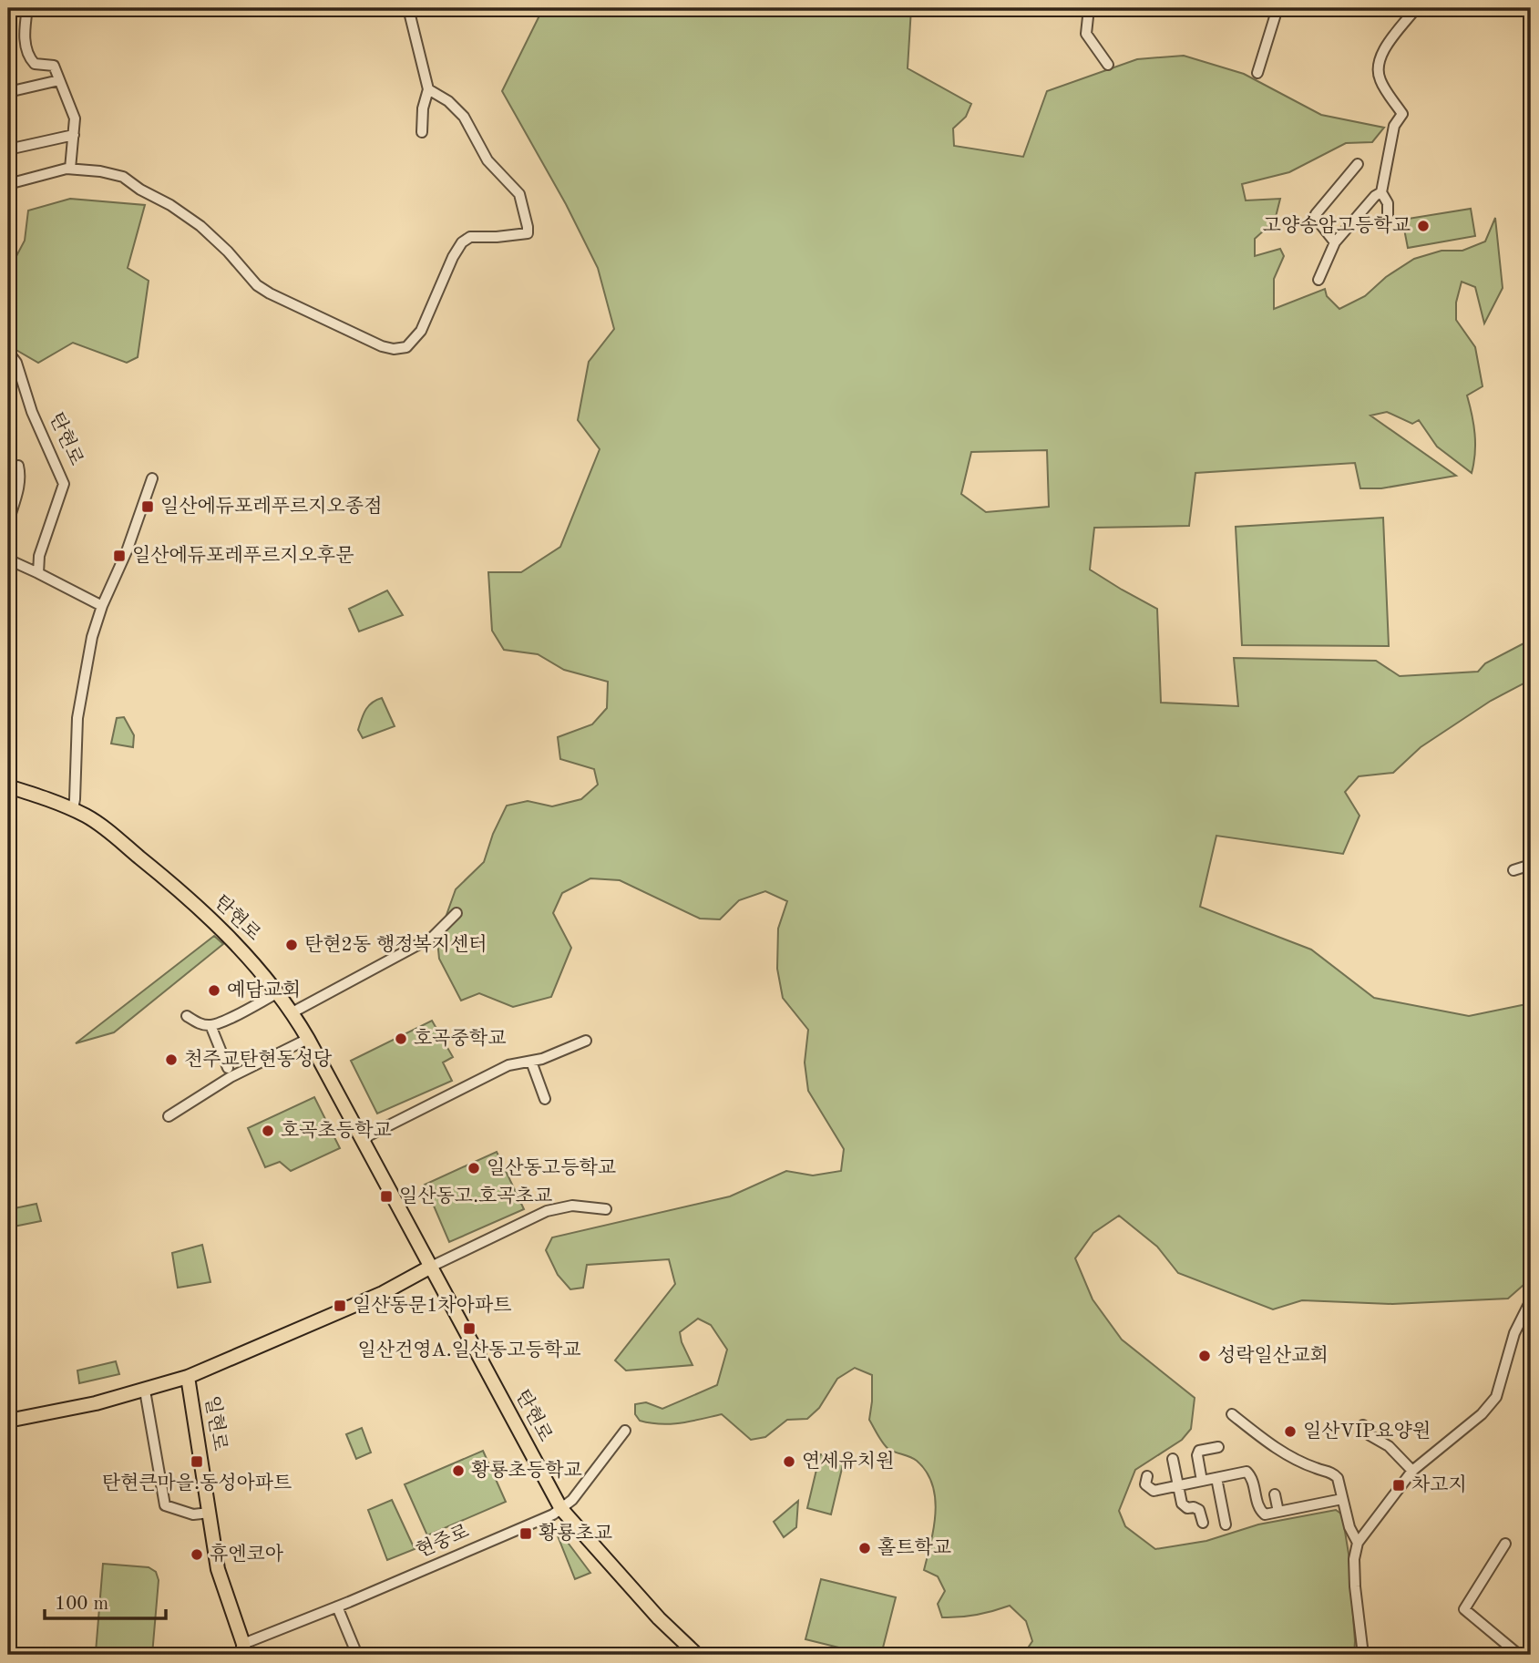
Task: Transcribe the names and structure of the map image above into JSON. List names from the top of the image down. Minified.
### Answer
{"streets":{"main road":["탄현로","일현로"],"street":["현중로"]},"crossings":[["탄현로","현중로"],["일현로","현중로"]],"places":{"other":["고양송암고등학교","탄현2동 행정복지센터","예담교회","호곡중학교","천주교탄현동성당","호곡초등학교","일산동고등학교","성락일산교회","일산VIP요양원","연세유치원","황룡초등학교","홀트학교","휴엔코아"],"transit":["일산에듀포레푸르지오종점","일산에듀포레푸르지오후문","일산동고.호곡초교","일산동문1차아파트","일산건영A.일산동고등학교","탄현큰마을.동성아파트","차고지","황룡초교"]},"scale_bar":"100 m"}
